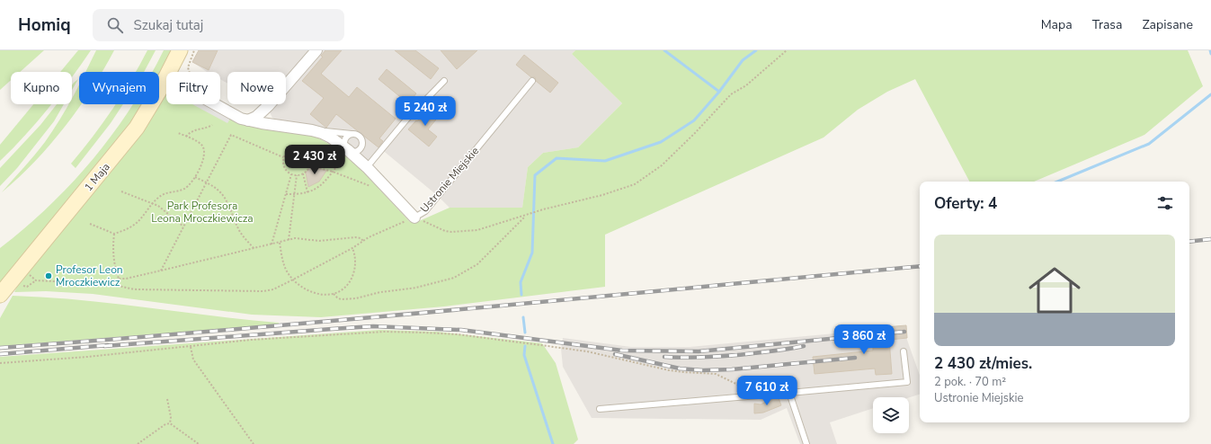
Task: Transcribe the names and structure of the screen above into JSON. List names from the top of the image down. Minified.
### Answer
{"streets":{"street":["1 Maja","Ustronie Miejskie"]},"parks":["Park Profesora Leona Mroczkiewicza"],"places":["Profesor Leon Mroczkiewicz"],"page":{"header":"Homiq","search":"Szukaj tutaj","nav":["Mapa","Trasa","Zapisane"],"chip":["Kupno","Wynajem","Filtry","Nowe"],"price":["5 240 zł","2 430 zł","3 860 zł","7 610 zł"],"heading":"Oferty: 4","list":[{"name":"2 430 zł/mies.","note":"2 pok. · 70 m² · Ustronie Miejskie"}]}}
